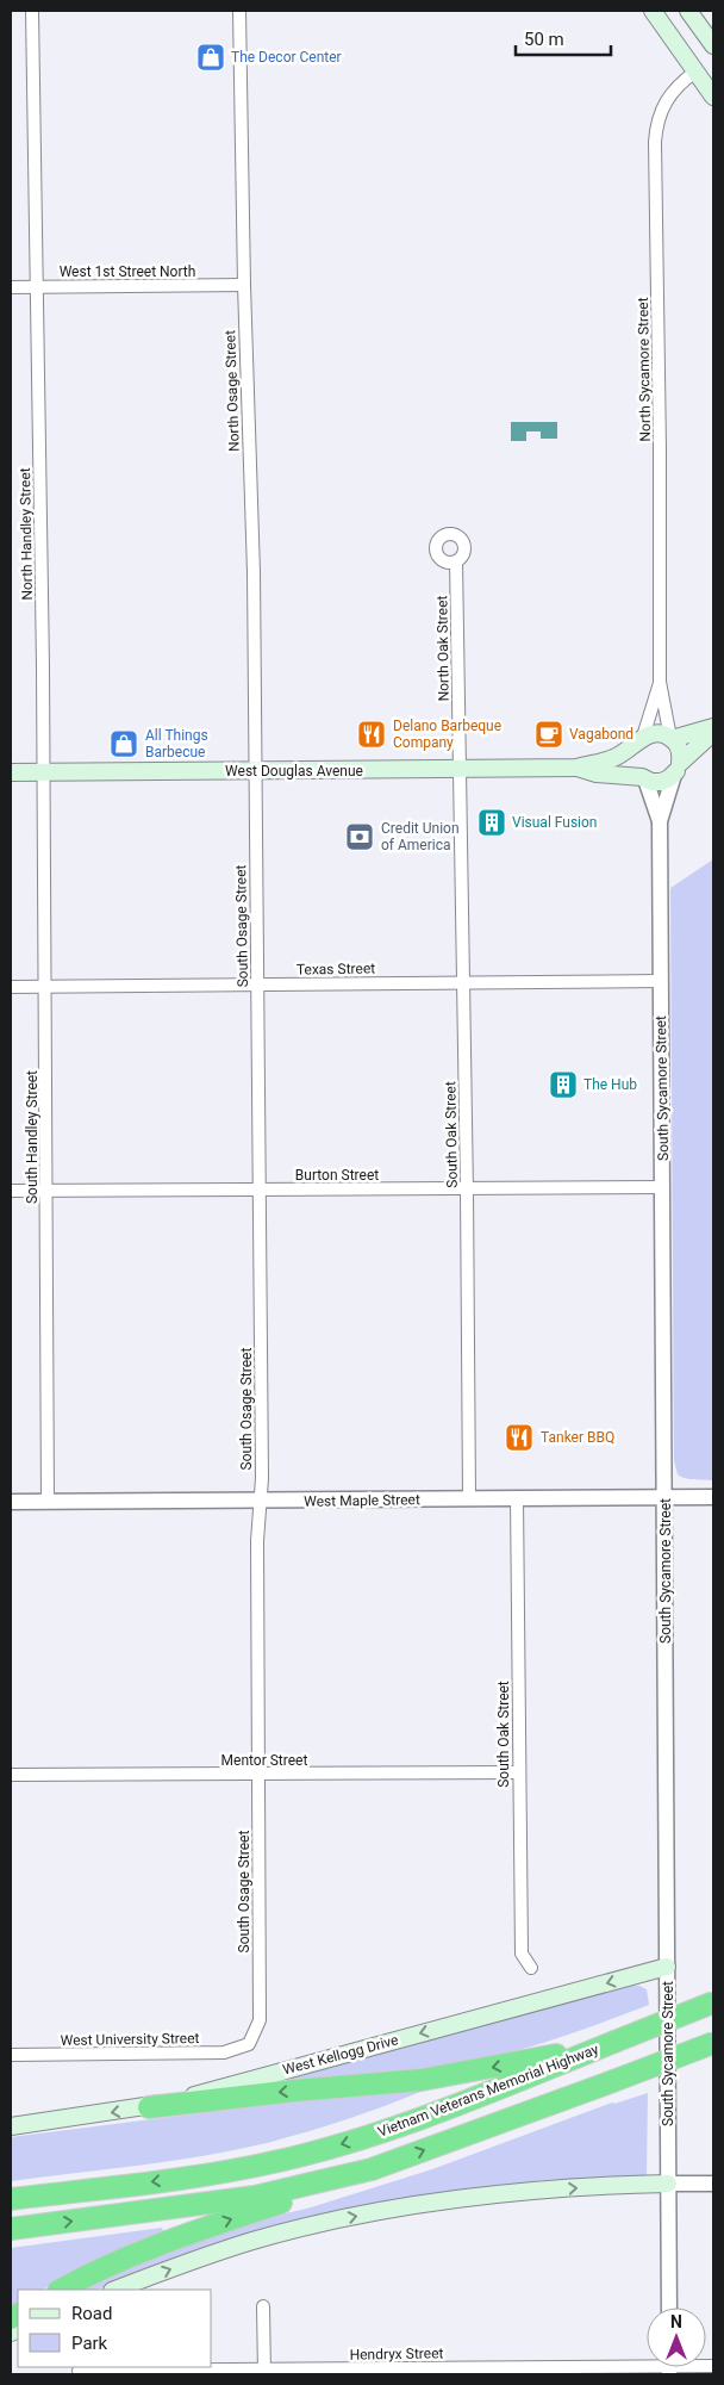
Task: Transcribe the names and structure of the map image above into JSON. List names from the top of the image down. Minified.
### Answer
{"streets":{"highway":["Vietnam Veterans Memorial Highway"],"main road":["West Douglas Avenue","West Kellogg Drive"],"street":["West 1st Street North","North Sycamore Street","North Osage Street","North Handley Street","North Oak Street","South Osage Street","Texas Street","South Sycamore Street","South Oak Street","South Handley Street","Burton Street","West Maple Street","Mentor Street","West University Street","Hendryx Street"]},"crossings":[["West 1st Street North","North Osage Street"],["West 1st Street North","North Handley Street"],["North Sycamore Street","West Douglas Avenue"],["North Sycamore Street","South Sycamore Street"],["North Osage Street","West Douglas Avenue"],["North Osage Street","South Osage Street"],["North Handley Street","West Douglas Avenue"],["North Handley Street","South Handley Street"],["North Oak Street","West Douglas Avenue"],["North Oak Street","South Oak Street"],["West Douglas Avenue","South Osage Street"],["West Douglas Avenue","South Sycamore Street"],["West Douglas Avenue","South Oak Street"],["West Douglas Avenue","South Handley Street"],["South Osage Street","Texas Street"],["South Osage Street","Burton Street"],["South Osage Street","West Maple Street"],["South Osage Street","Mentor Street"],["South Osage Street","West University Street"],["Texas Street","South Sycamore Street"],["Texas Street","South Oak Street"],["Texas Street","South Handley Street"],["South Sycamore Street","Burton Street"],["South Sycamore Street","West Maple Street"],["South Sycamore Street","West Kellogg Drive"],["South Oak Street","Burton Street"],["South Oak Street","West Maple Street"],["South Oak Street","Mentor Street"],["South Handley Street","Burton Street"],["South Handley Street","West Maple Street"]],"one_way":["West Kellogg Drive"],"places":{"shop":["The Decor Center","All Things Barbecue"],"restaurant":["Delano Barbeque Company","Tanker BBQ"],"cafe":["Vagabond"],"building":["Visual Fusion","The Hub"],"bank":["Credit Union of America"]},"legend":["Road","Park"],"scale_bar":"50 m","north":"top"}
